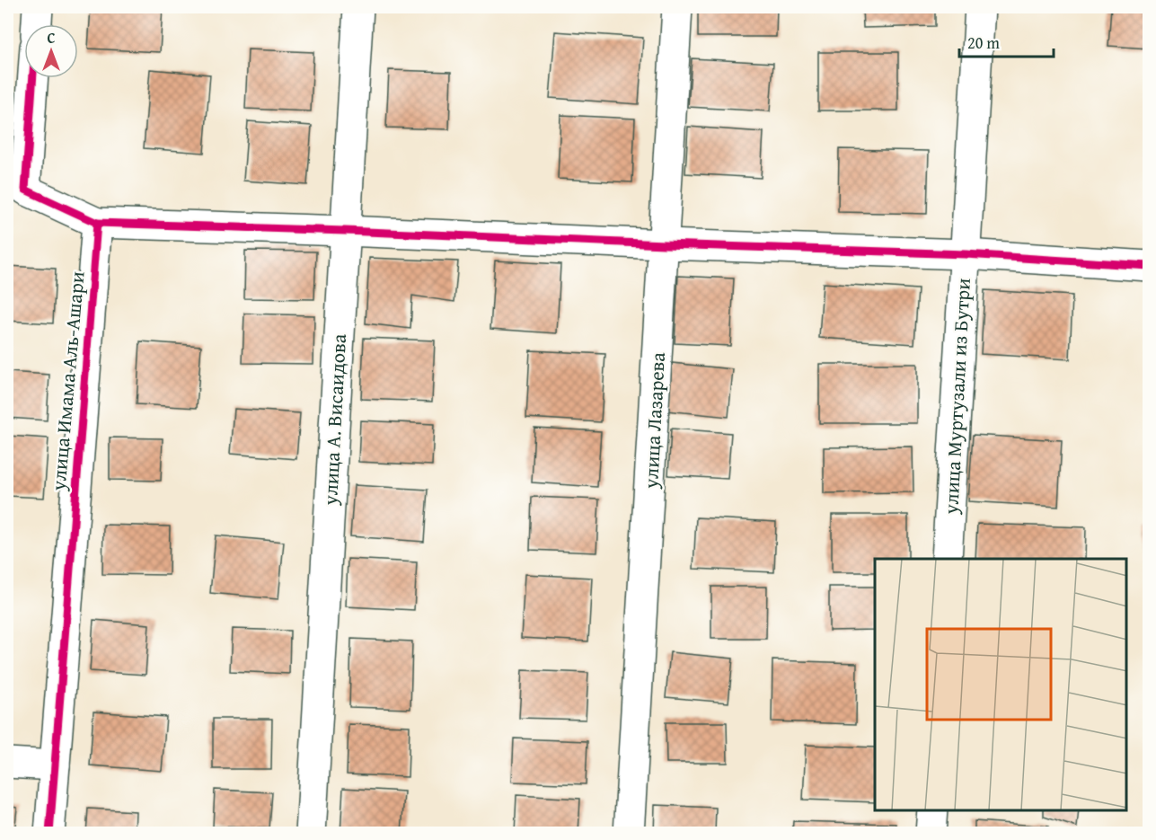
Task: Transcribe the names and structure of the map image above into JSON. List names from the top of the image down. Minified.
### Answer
{"streets":{"street":["улица Имама Аль-Ашари","улица Муртузали из Бутри","улица А. Висаидова","улица Лазарева"]},"scale_bar":"20 m","north":"top"}
